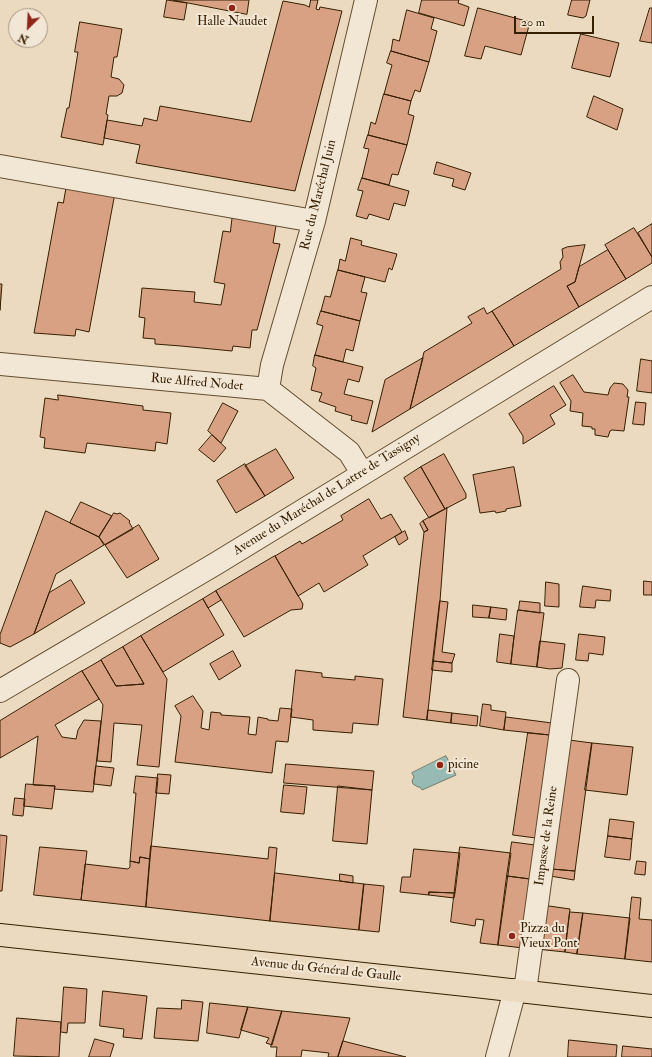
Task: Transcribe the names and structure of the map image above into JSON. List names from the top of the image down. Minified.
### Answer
{"streets":{"main road":["Avenue du Général de Gaulle"],"street":["Rue du Maréchal Juin","Rue Alfred Nodet","Avenue du Maréchal de Lattre de Tassigny","Impasse de la Reine"]},"crossings":[["Rue du Maréchal Juin","Rue Alfred Nodet"],["Impasse de la Reine","Avenue du Général de Gaulle"]],"places":["Halle Naudet","picine","Pizza du Vieux Pont"],"scale_bar":"20 m","north":"bottom left"}
